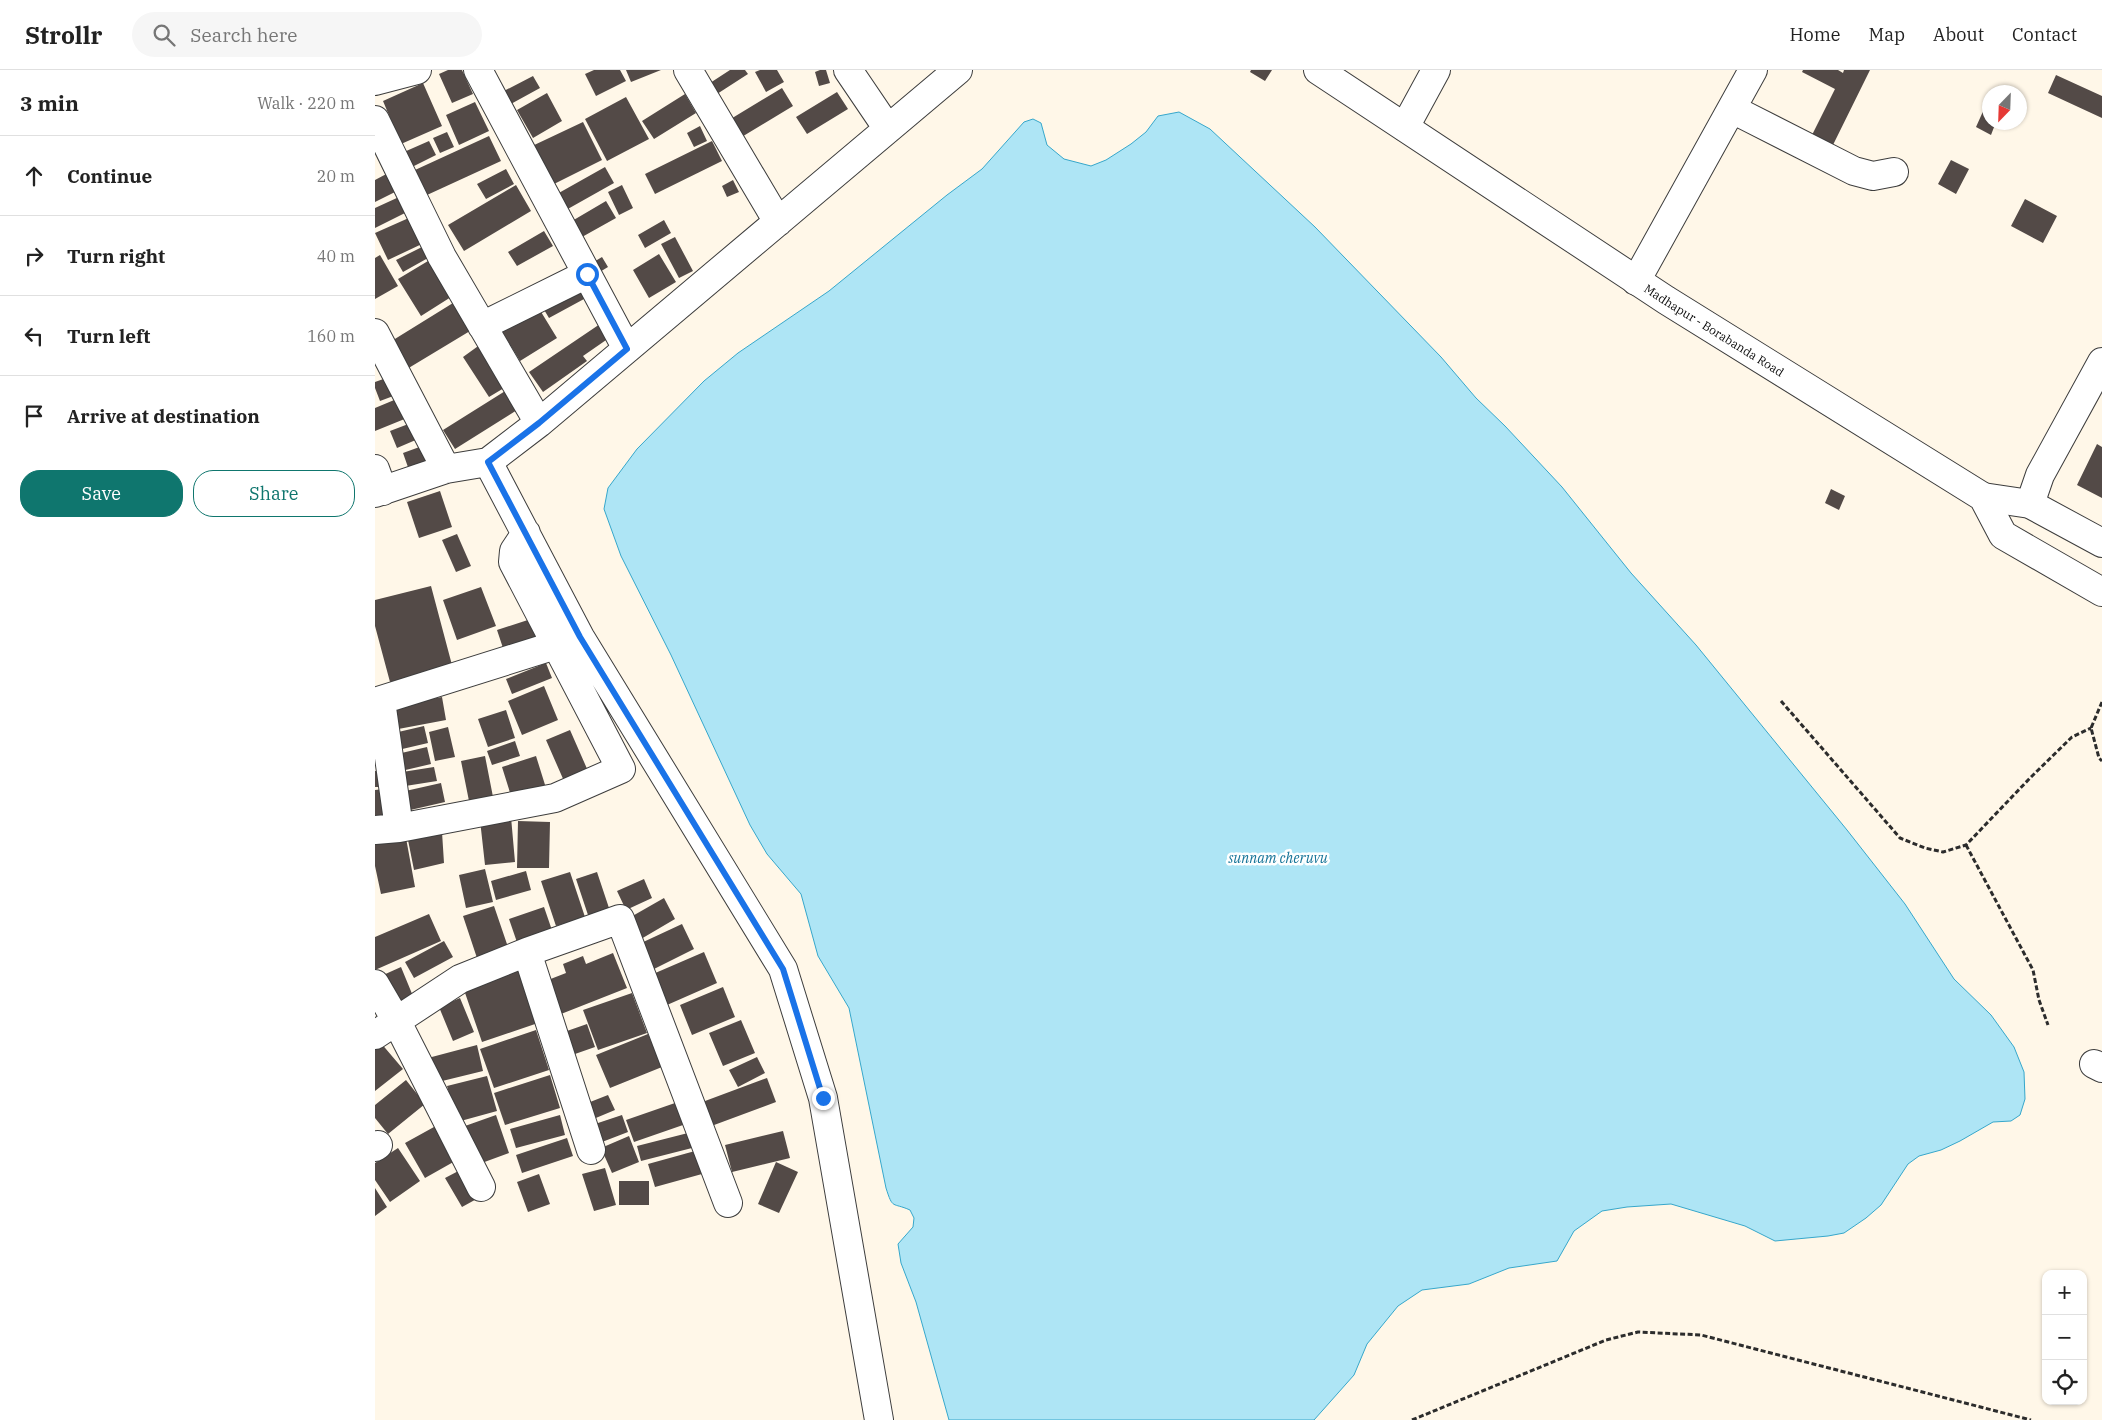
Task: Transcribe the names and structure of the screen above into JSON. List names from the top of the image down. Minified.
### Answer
{"streets":{"street":["Madhapur - Borabanda Road"]},"water":["sunnam cheruvu"],"north":"bottom left","page":{"header":"Strollr","search":"Search here","nav":["Home","Map","About","Contact"],"heading":["3 min","Walk · 220 m"],"list":[["Continue","20 m"],["Turn right","40 m"],["Turn left","160 m"],"Arrive at destination"],"buttons":["Save","Share"],"map_buttons":["+","−"]}}
